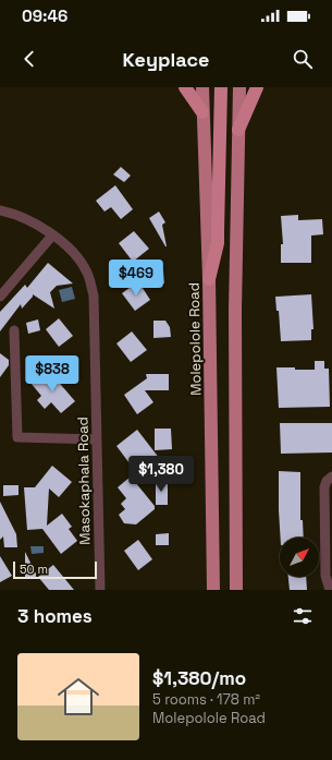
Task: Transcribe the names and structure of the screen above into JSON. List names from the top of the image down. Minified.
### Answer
{"streets":{"main road":["Molepolole Road"],"street":["Masokaphala Road"]},"scale_bar":"50 m","north":"top right","page":{"status":"09:46","header":"Keyplace","price":["$469","$838","$1,380"],"scale":"50 m","heading":"3 homes","list":[{"name":"$1,380/mo","note":"5 rooms · 178 m² · Molepolole Road"}]}}
